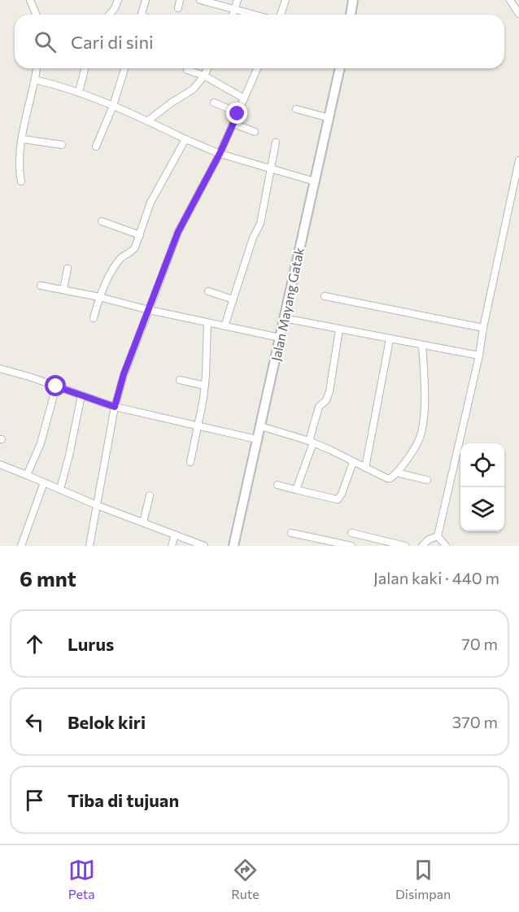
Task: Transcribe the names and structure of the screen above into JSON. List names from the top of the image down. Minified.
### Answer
{"streets":{"street":["Jalan Mayang Gatak"]},"page":{"search":"Cari di sini","heading":["6 mnt","Jalan kaki · 440 m"],"list":[["Lurus","70 m"],["Belok kiri","370 m"],"Tiba di tujuan"],"nav":["Peta","Rute","Disimpan"]}}
